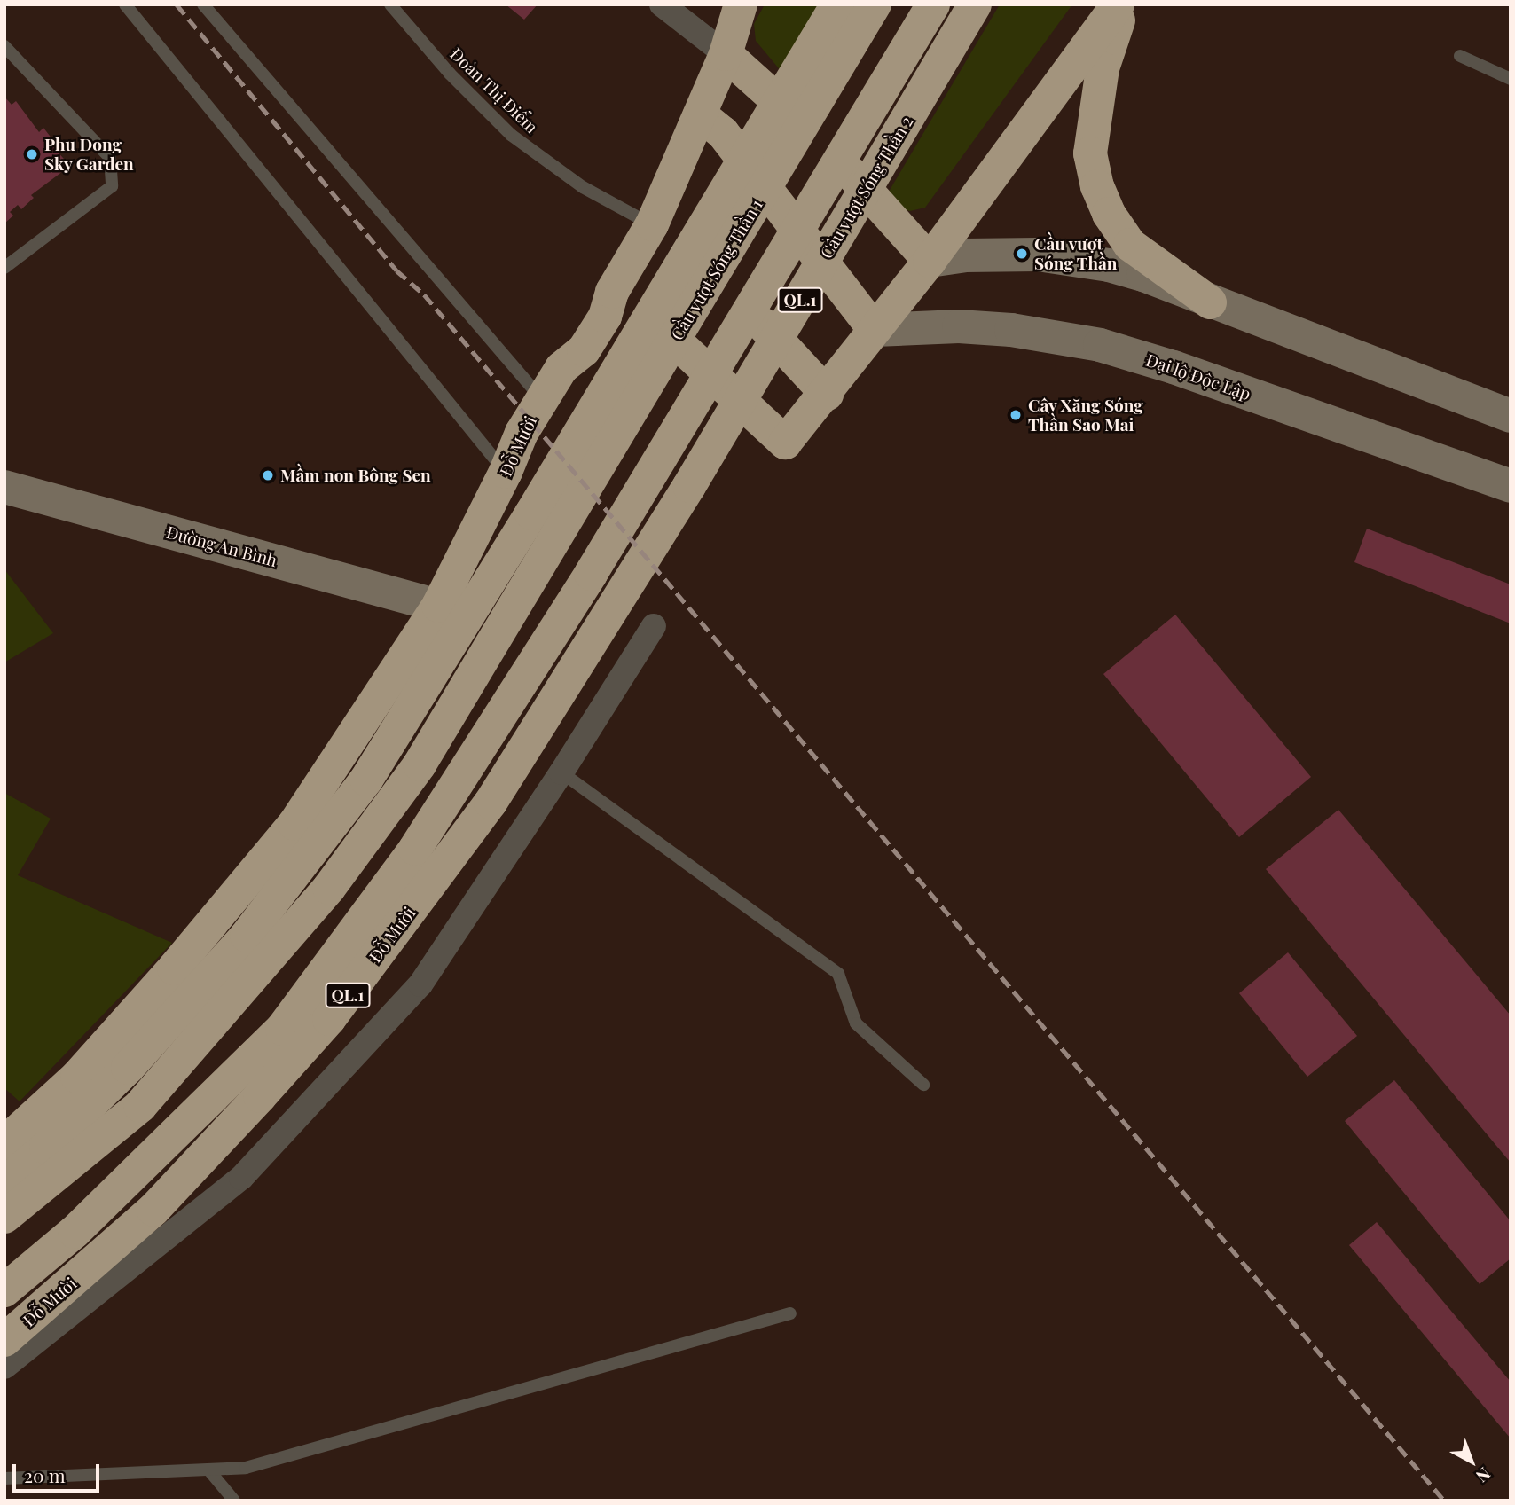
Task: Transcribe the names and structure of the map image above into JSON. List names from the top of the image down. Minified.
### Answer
{"streets":{"highway":["Cầu vượt Sóng Thần 2","Cầu vượt Sóng Thần 1","QL.1","Đỗ Mười"],"main road":["Đại lộ Độc Lập","Đường An Bình"],"lane":["Đoàn Thị Điểm"]},"crossings":[["Đoàn Thị Điểm","Đỗ Mười"],["Cầu vượt Sóng Thần 2","Đỗ Mười"],["Đỗ Mười","Đường An Bình"]],"places":["Phu Dong Sky Garden","Cầu vượt Sóng Thần","Cây Xăng Sóng Thần Sao Mai","Mầm non Bông Sen"],"scale_bar":"20 m","north":"bottom right"}
